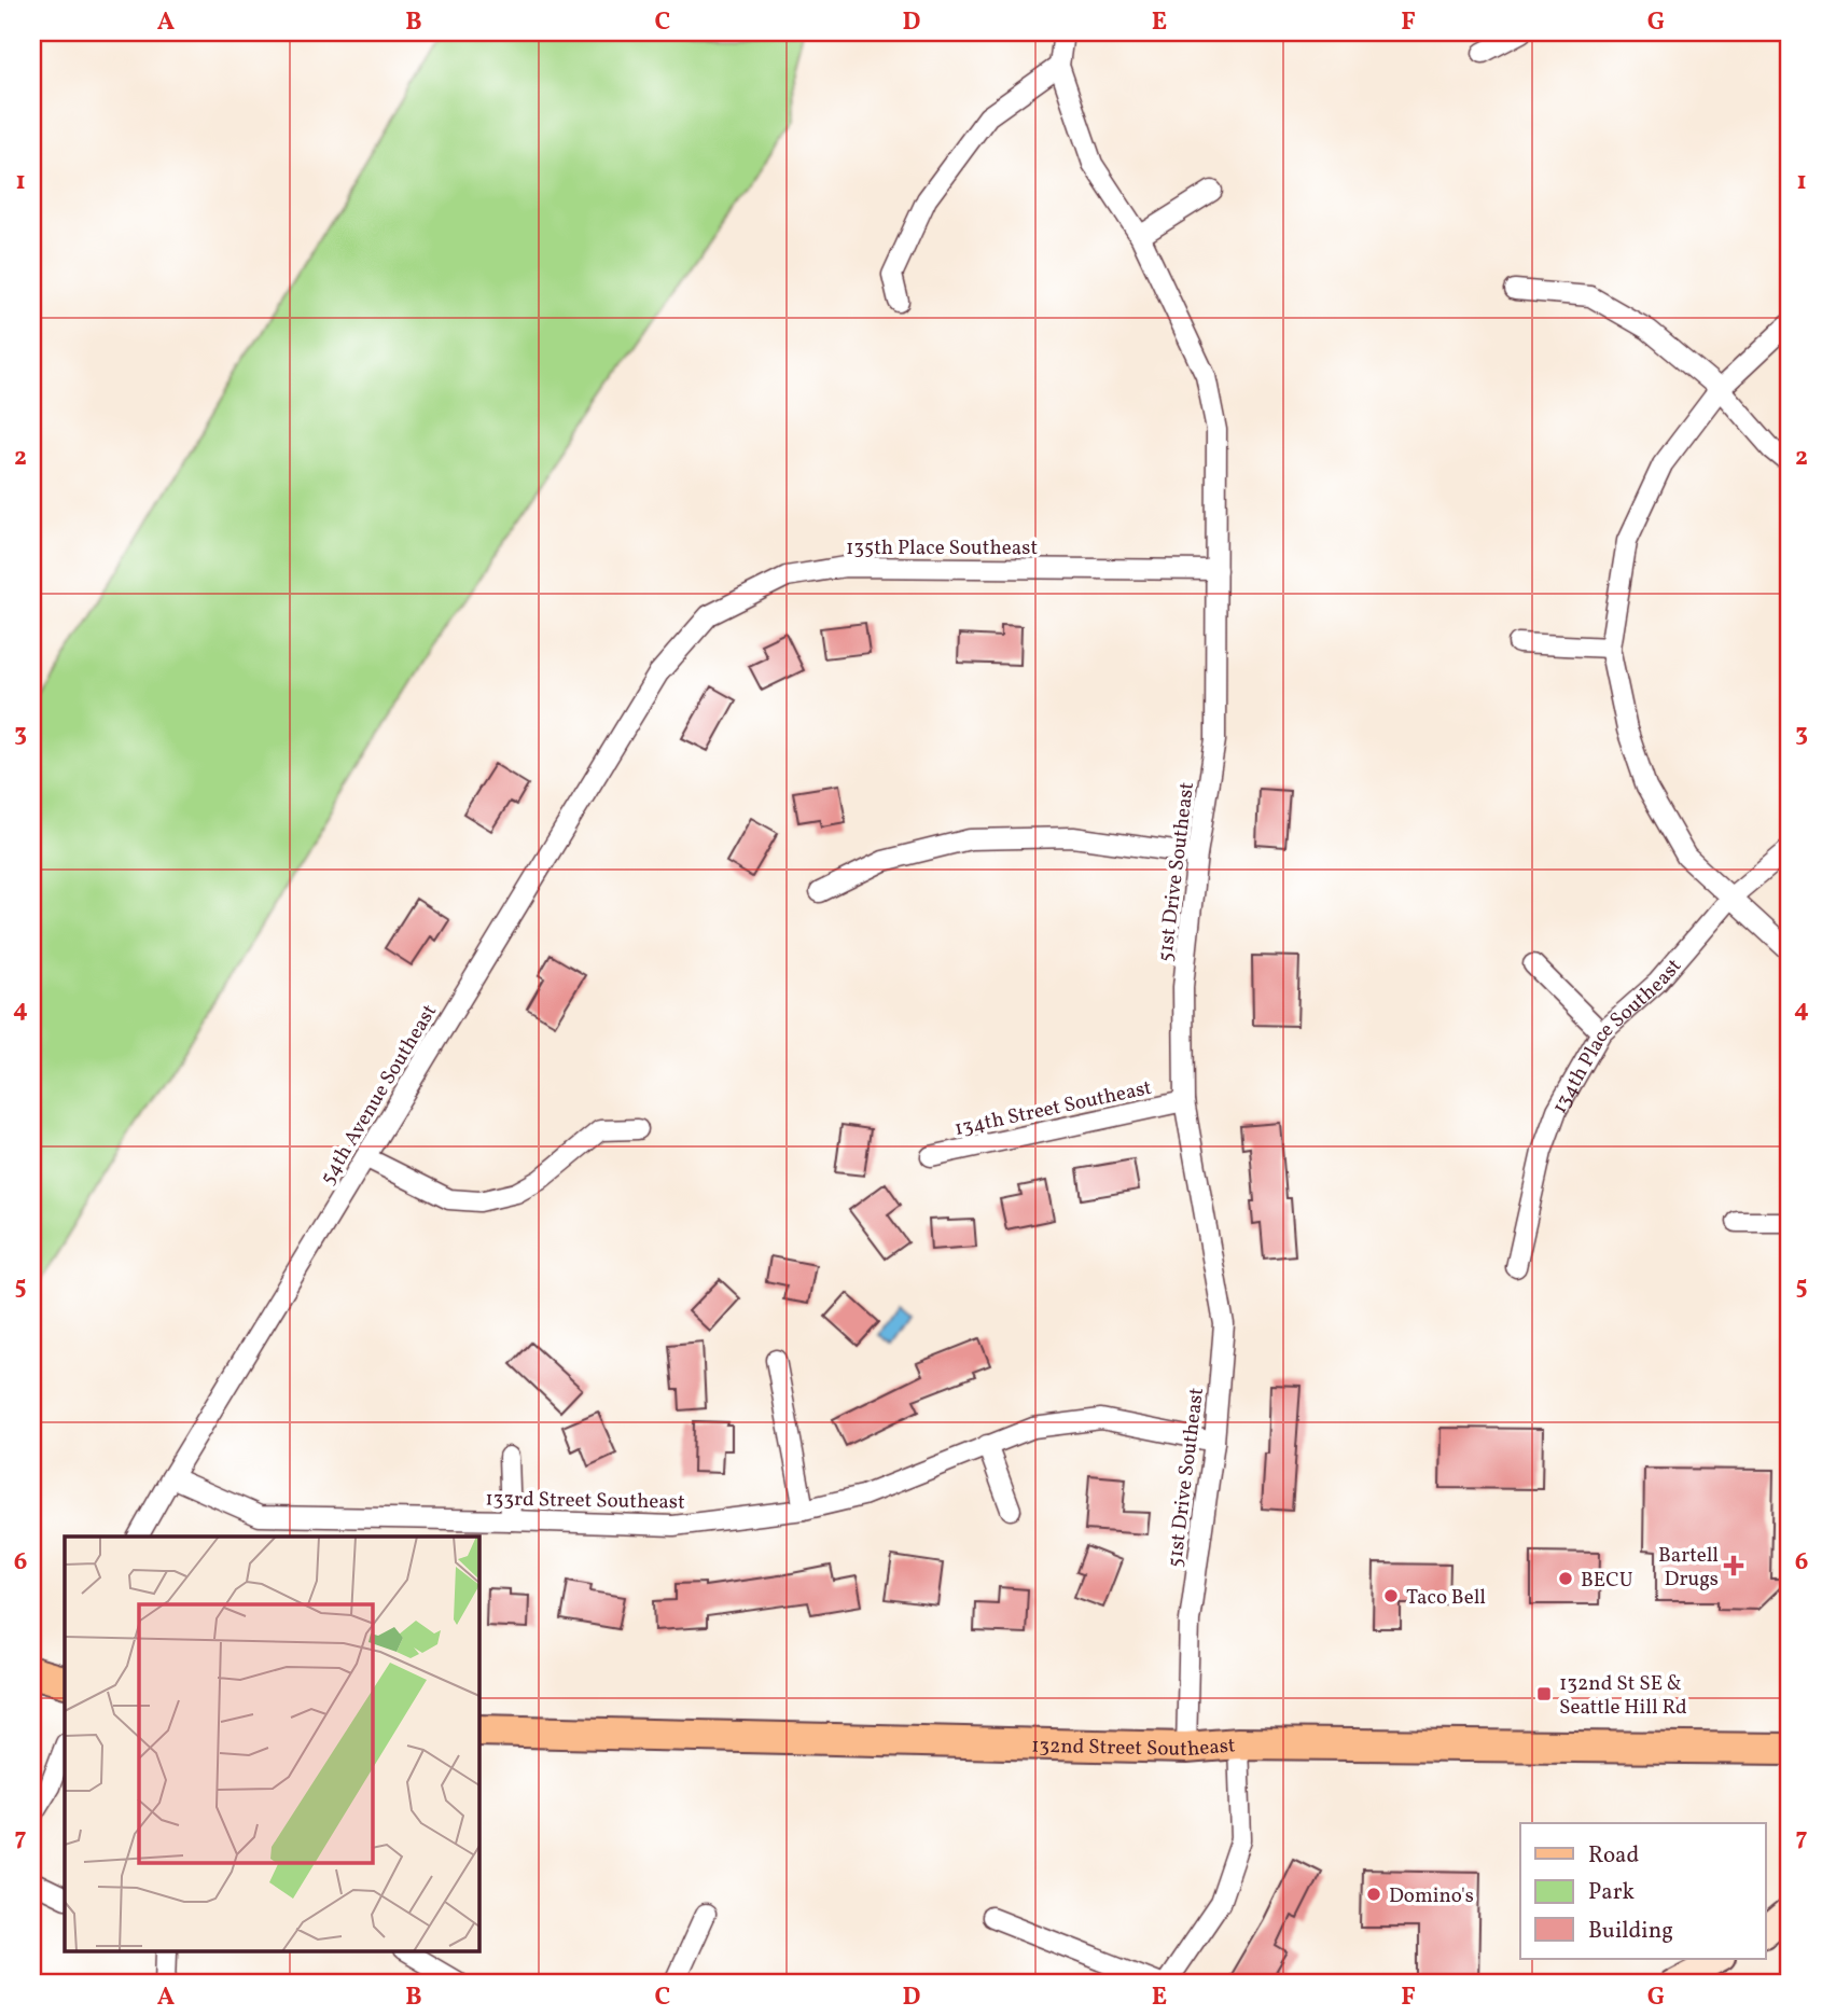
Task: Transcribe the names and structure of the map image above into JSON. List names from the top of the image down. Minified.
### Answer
{"streets":{"main road":["132nd Street Southeast"],"street":["135th Place Southeast","51st Drive Southeast","134th Place Southeast","54th Avenue Southeast","134th Street Southeast","133rd Street Southeast"]},"crossings":[["135th Place Southeast","51st Drive Southeast"],["135th Place Southeast","54th Avenue Southeast"],["51st Drive Southeast","134th Street Southeast"],["51st Drive Southeast","133rd Street Southeast"],["51st Drive Southeast","132nd Street Southeast"],["54th Avenue Southeast","133rd Street Southeast"]],"places":{"health":["Bartell Drugs"],"other":["BECU","Taco Bell","Domino's"],"transit":["132nd St SE & Seattle Hill Rd"]},"legend":["Road","Park","Building"],"grid":{"columns":["A","B","C","D","E","F","G"],"rows":["1","2","3","4","5","6","7"]}}
